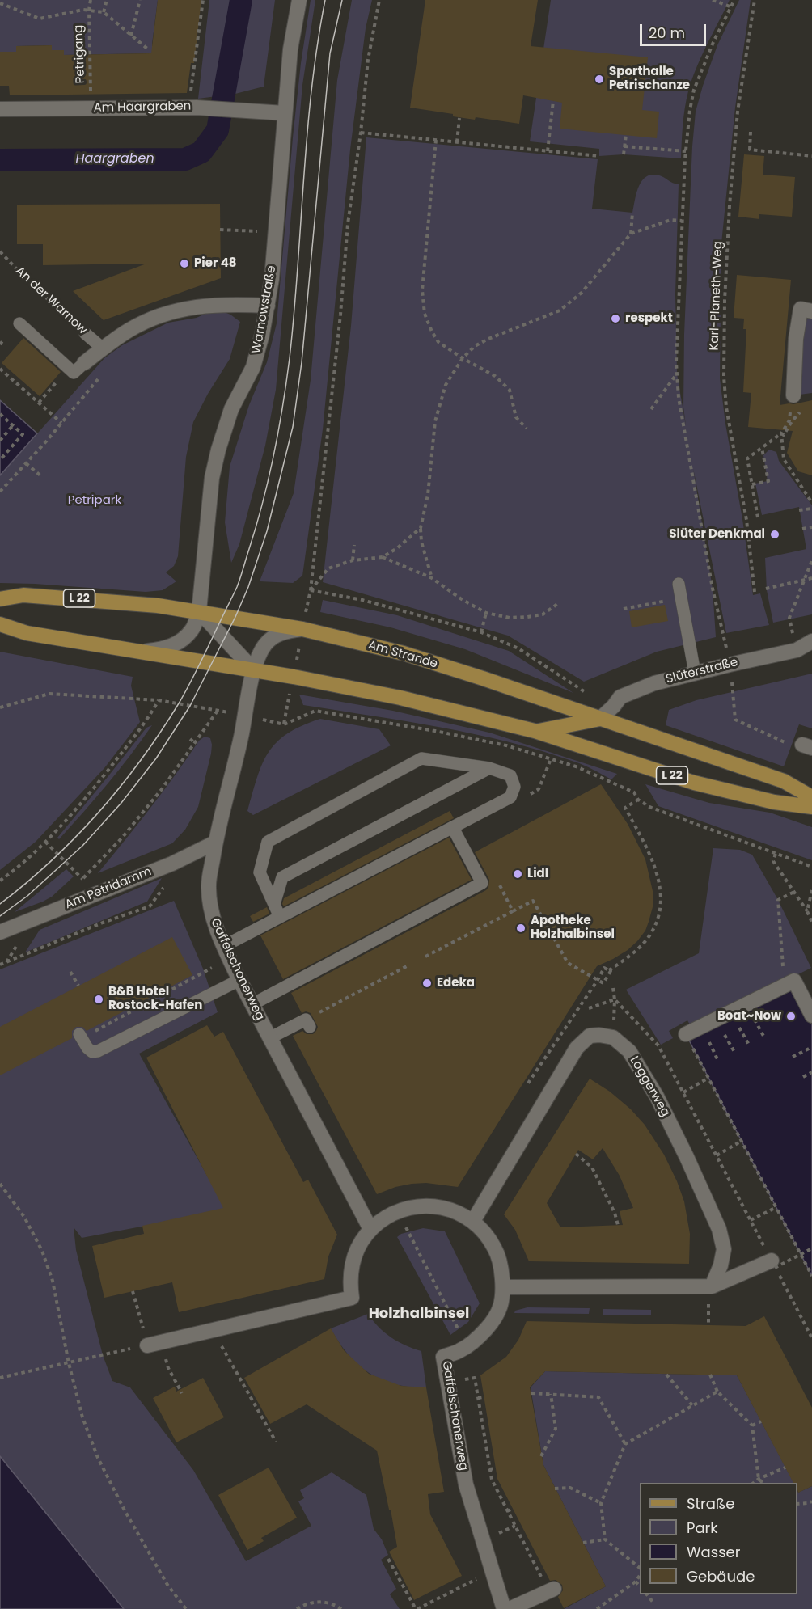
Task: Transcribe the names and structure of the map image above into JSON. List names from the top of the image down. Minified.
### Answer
{"streets":{"main road":["L 22","Am Strande"],"street":["Am Haargraben","Warnowstraße","Slüterstraße","Am Petridamm","Gaffelschonerweg","Loggerweg"],"lane":["An der Warnow"],"path":["Petrigang","Karl-Planeth-Weg"]},"crossings":[["Petrigang","Am Haargraben"],["Am Haargraben","Warnowstraße"],["Warnowstraße","L 22"],["Warnowstraße","Am Strande"],["L 22","Am Strande"],["L 22","Gaffelschonerweg"],["Am Strande","Slüterstraße"],["Am Strande","Gaffelschonerweg"],["Am Petridamm","Gaffelschonerweg"]],"districts":["Holzhalbinsel"],"water":["Haargraben"],"parks":["Petripark"],"places":["Sporthalle Petrischanze","Pier 48","respekt","Slüter Denkmal","Lidl","Apotheke Holzhalbinsel","Edeka","B&B Hotel Rostock-Hafen","Boat~Now"],"legend":["Straße","Park","Wasser","Gebäude"],"scale_bar":"20 m"}
